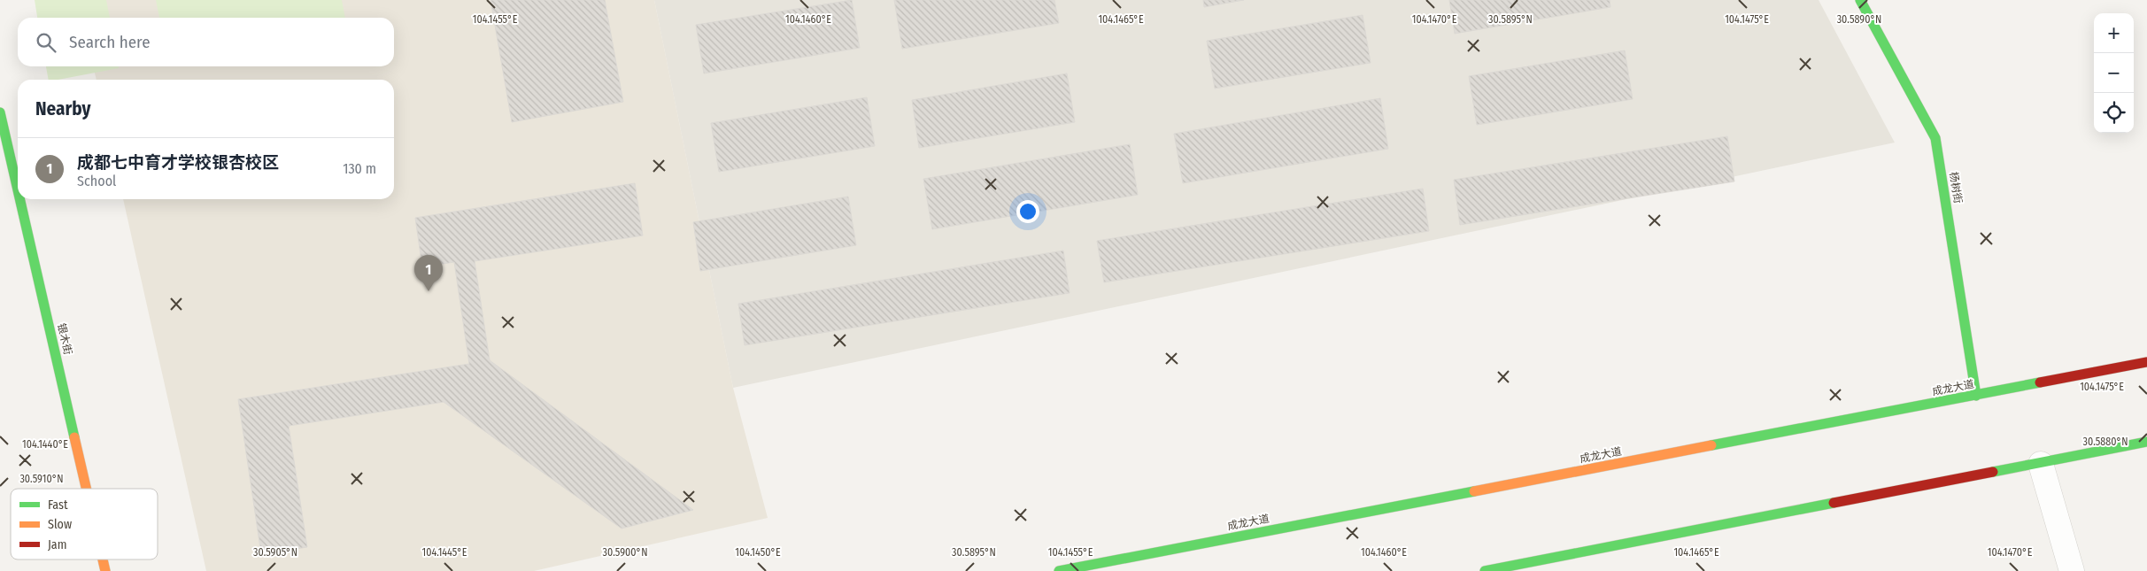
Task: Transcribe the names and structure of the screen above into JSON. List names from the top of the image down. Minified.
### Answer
{"streets":{"main road":["杨树街","银木街","成龙大道"]},"crossings":[["杨树街","成龙大道"]],"legend":["Fast","Slow","Jam"],"page":{"map_buttons":["+","−"],"search":"Search here","heading":"Nearby","list":[{"mark":"1","name":"成都七中育才学校银杏校区","note":"School","value":"130 m"}],"pins":"1"},"coordinates":["104.1455°E","104.1460°E","104.1465°E","104.1470°E","104.1475°E","30.5895°N","30.5890°N","30.5880°N","104.1440°E","30.5910°N","30.5905°N","30.5900°N","104.1445°E","104.1450°E"]}
